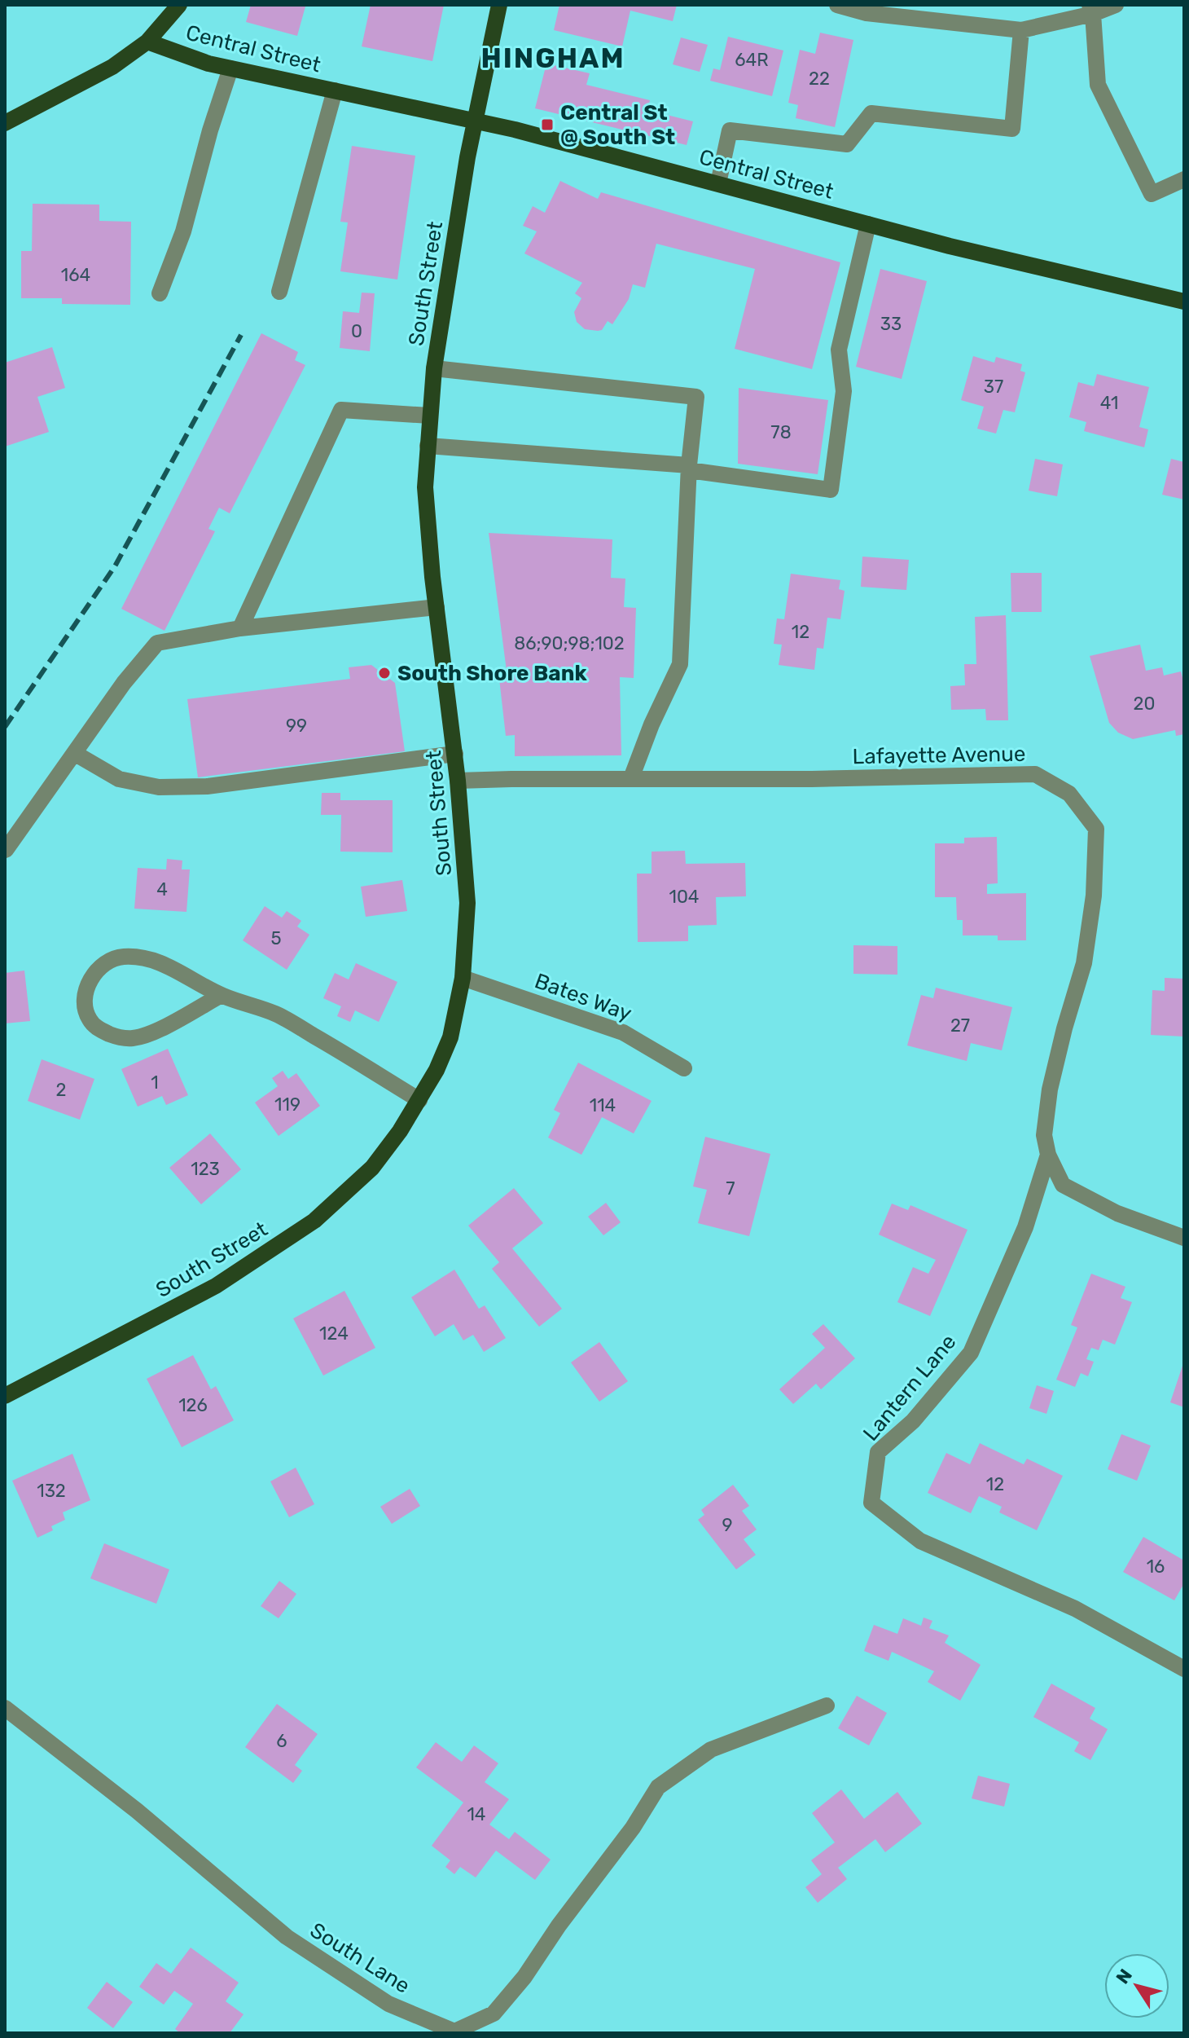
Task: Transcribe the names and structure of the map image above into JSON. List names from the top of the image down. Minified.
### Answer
{"streets":{"main road":["Central Street","South Street"],"street":["Lafayette Avenue","Bates Way","Lantern Lane","South Lane"]},"crossings":[["Central Street","South Street"],["South Street","Lafayette Avenue"],["South Street","Bates Way"],["Lafayette Avenue","Lantern Lane"]],"districts":["HINGHAM"],"places":{"transit":["Central St @ South St"],"other":["South Shore Bank"]},"house_numbers":["64R","22","164","33","0","37","41","78","12","86;90;98;102","20","99","4","104","5","27","1","2","119","114","123","7","124","126","12","132","9","16","6","14"],"north":"top left"}
